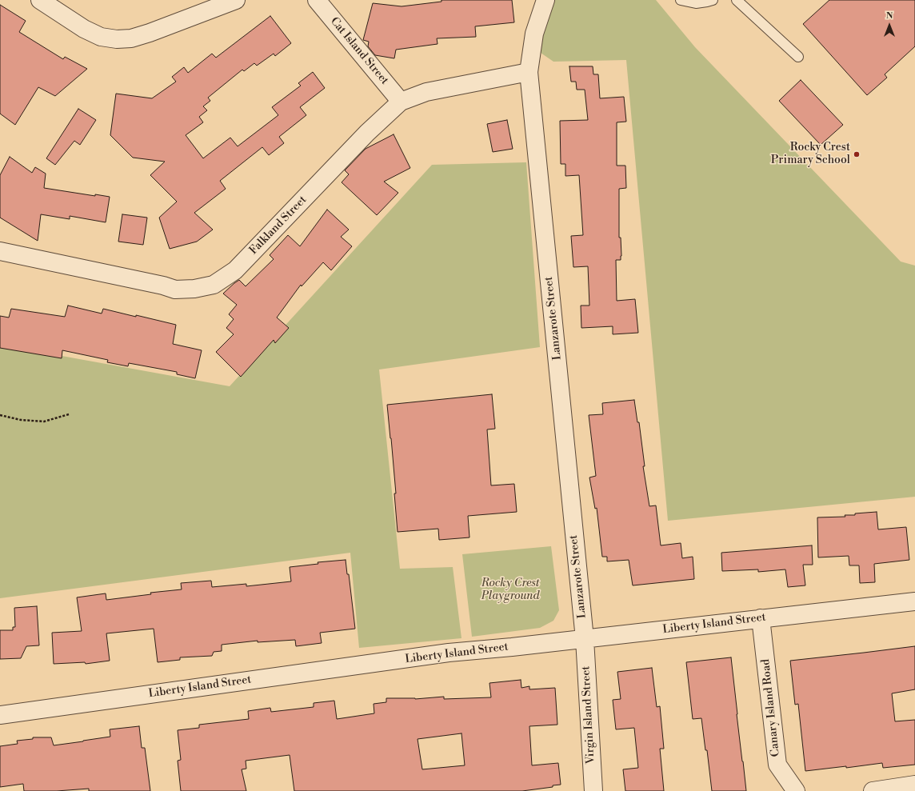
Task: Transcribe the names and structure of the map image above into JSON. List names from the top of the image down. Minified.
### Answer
{"streets":{"street":["Cat Island Street","Falkland Street","Lanzarote Street","Liberty Island Street","Canary Island Road","Virgin Island Street"]},"crossings":[["Cat Island Street","Falkland Street"],["Falkland Street","Lanzarote Street"],["Lanzarote Street","Liberty Island Street"],["Lanzarote Street","Virgin Island Street"],["Liberty Island Street","Canary Island Road"],["Liberty Island Street","Virgin Island Street"]],"parks":["Rocky Crest Playground"],"places":["Rocky Crest Primary School"],"north":"top"}
